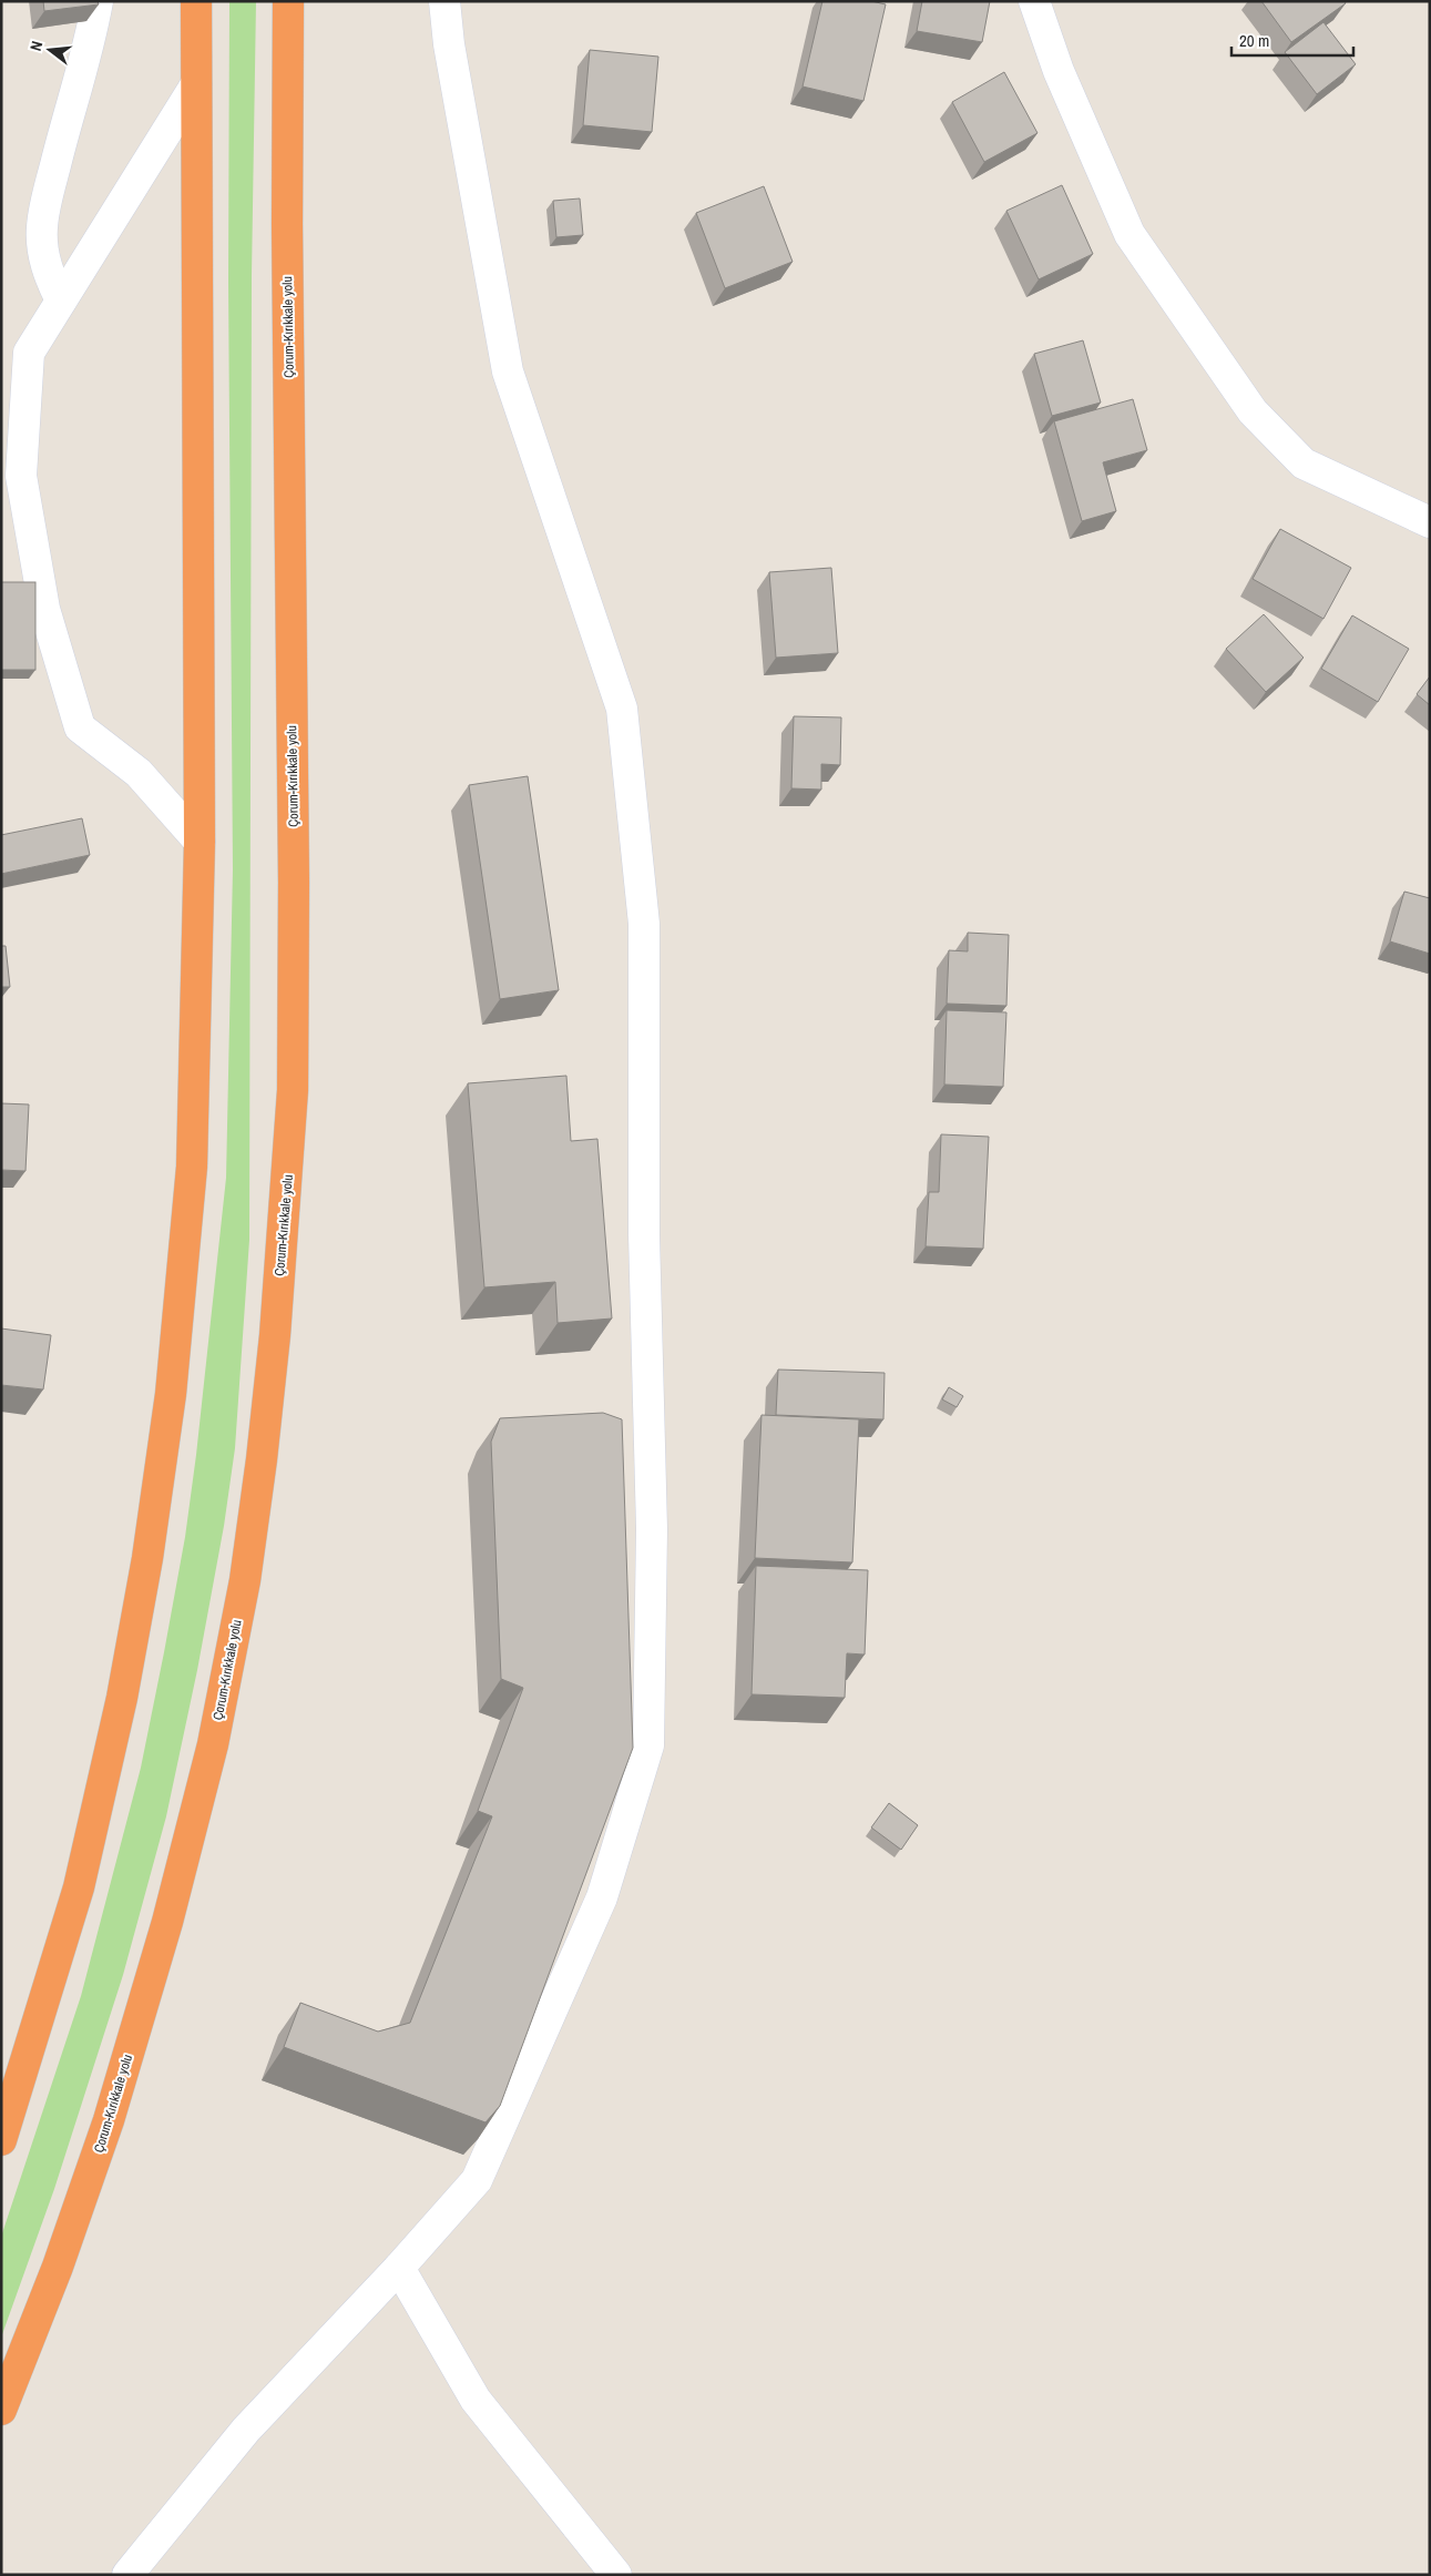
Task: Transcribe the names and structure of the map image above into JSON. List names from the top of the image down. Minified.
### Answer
{"streets":{"highway":["Çorum-Kırıkkale yolu"]},"scale_bar":"20 m","north":"left"}
